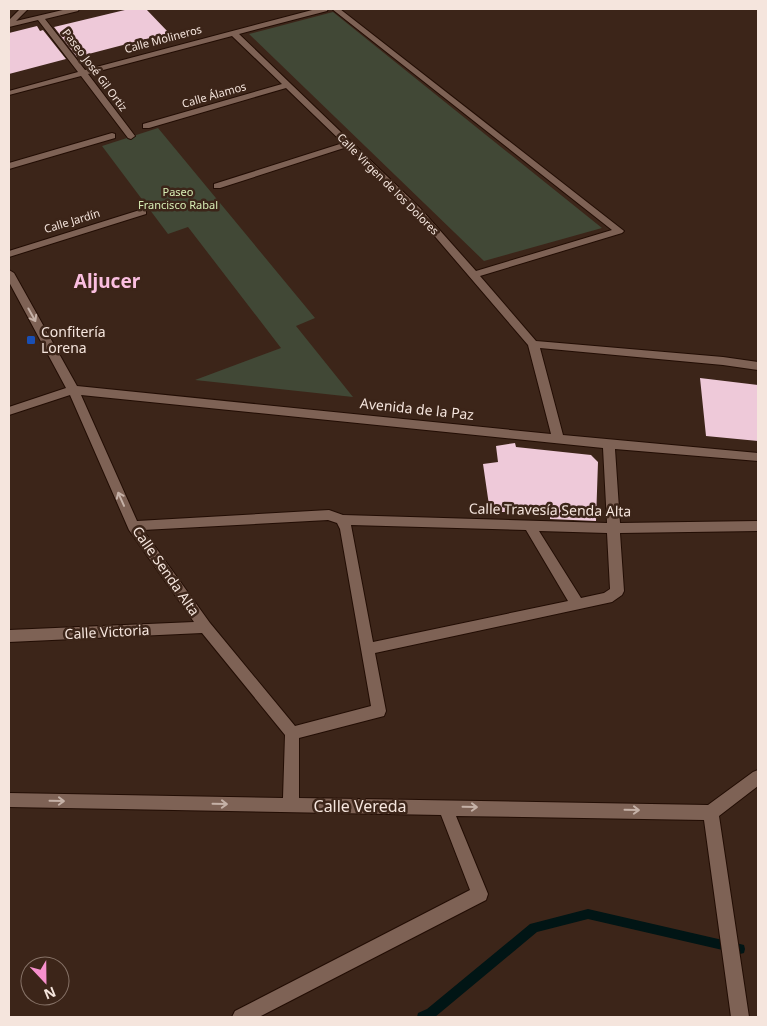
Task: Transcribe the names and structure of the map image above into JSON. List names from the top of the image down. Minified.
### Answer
{"streets":{"street":["Calle Molineros","Paseo José Gil Ortiz","Calle Álamos","Calle Virgen de los Dolores","Calle Jardín","Avenida de la Paz","Calle Travesía Senda Alta","Calle Senda Alta","Calle Victoria","Calle Vereda"]},"crossings":[["Calle Molineros","Paseo José Gil Ortiz"],["Calle Molineros","Calle Virgen de los Dolores"],["Calle Álamos","Calle Virgen de los Dolores"],["Calle Virgen de los Dolores","Avenida de la Paz"],["Avenida de la Paz","Calle Senda Alta"],["Calle Travesía Senda Alta","Calle Senda Alta"],["Calle Senda Alta","Calle Victoria"]],"one_way":["Calle Vereda"],"districts":["Aljucer"],"parks":["Paseo Francisco Rabal"],"places":{"transit":["Confitería Lorena"]},"north":"bottom"}
